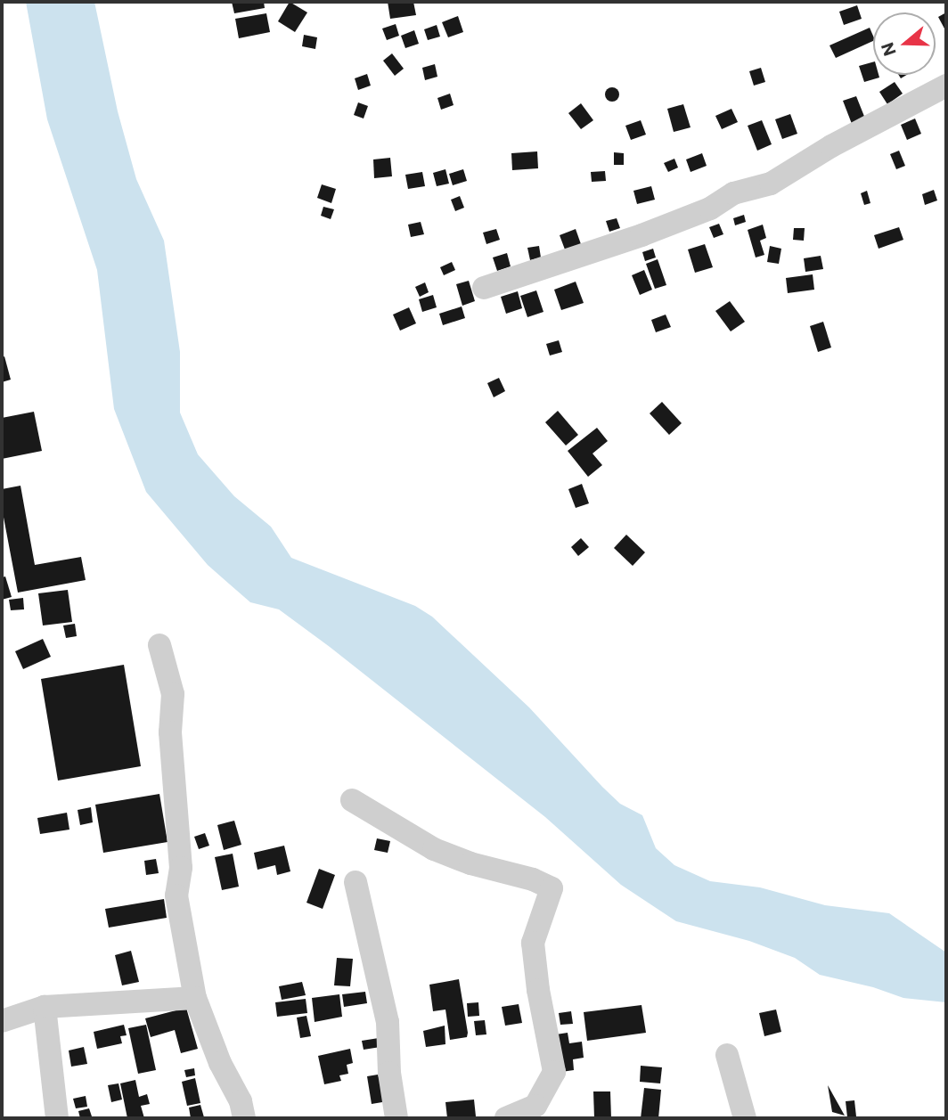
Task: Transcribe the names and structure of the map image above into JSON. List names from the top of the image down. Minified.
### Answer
{"north":"left"}
